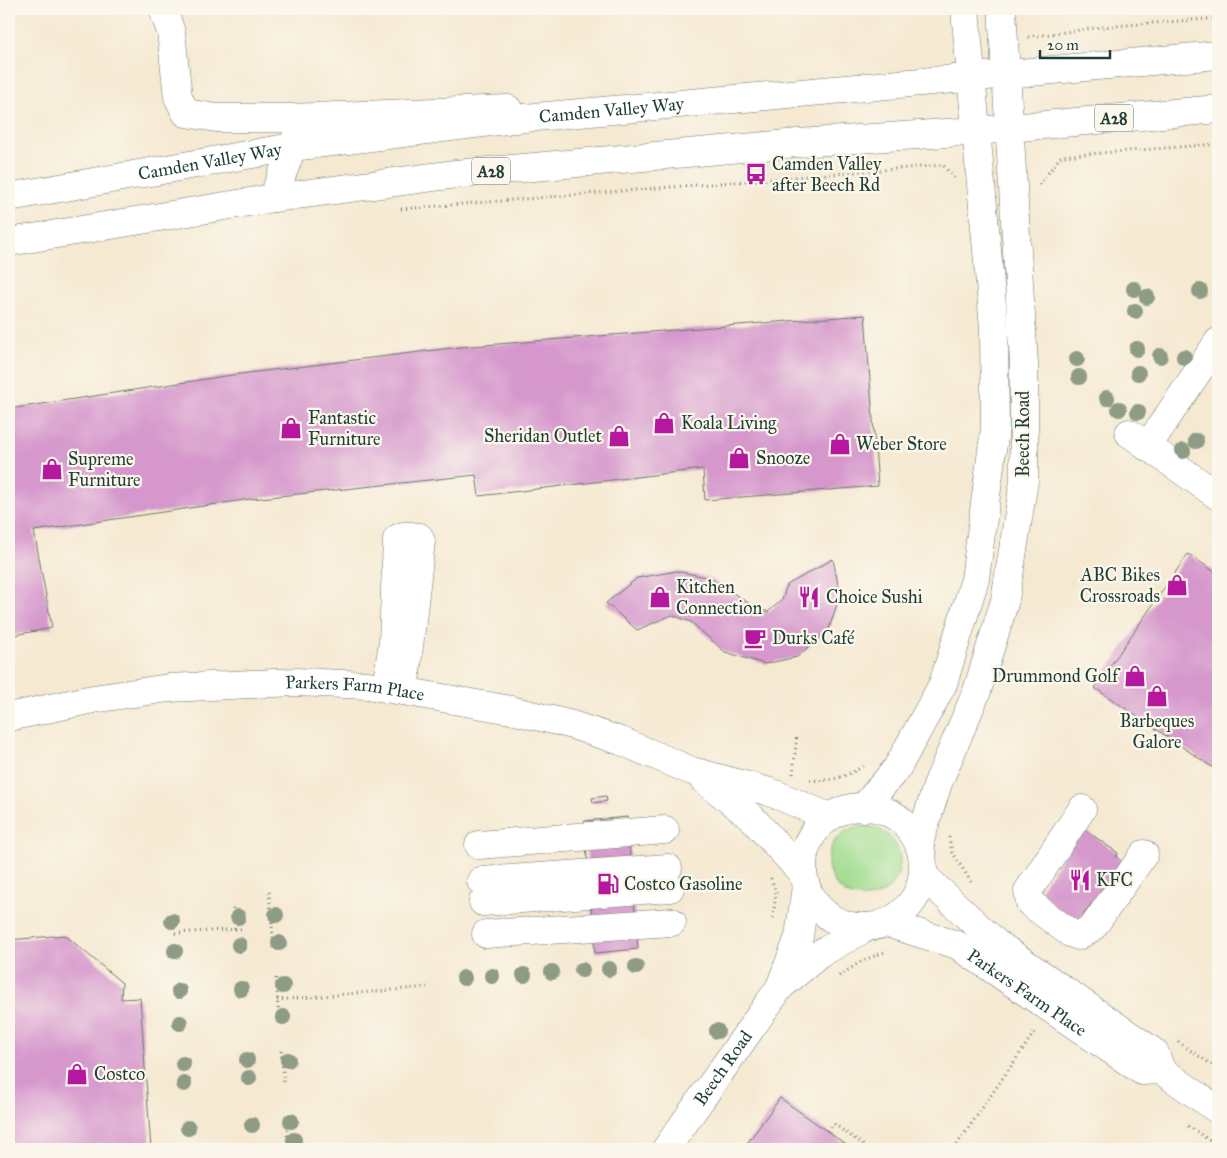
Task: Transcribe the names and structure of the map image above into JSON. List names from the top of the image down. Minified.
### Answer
{"streets":{"main road":["Camden Valley Way","A28","Beech Road","Parkers Farm Place"]},"crossings":[["Camden Valley Way","Beech Road"],["A28","Beech Road"],["Beech Road","Parkers Farm Place"]],"places":{"bus stop":["Camden Valley after Beech Rd"],"shop":["Koala Living","Fantastic Furniture","Sheridan Outlet","Weber Store","Snooze","Supreme Furniture","ABC Bikes Crossroads","Kitchen Connection","Drummond Golf","Barbeques Galore","Costco"],"restaurant":["Choice Sushi","KFC"],"cafe":["Durks Café"],"fuel station":["Costco Gasoline"]},"scale_bar":"20 m"}
